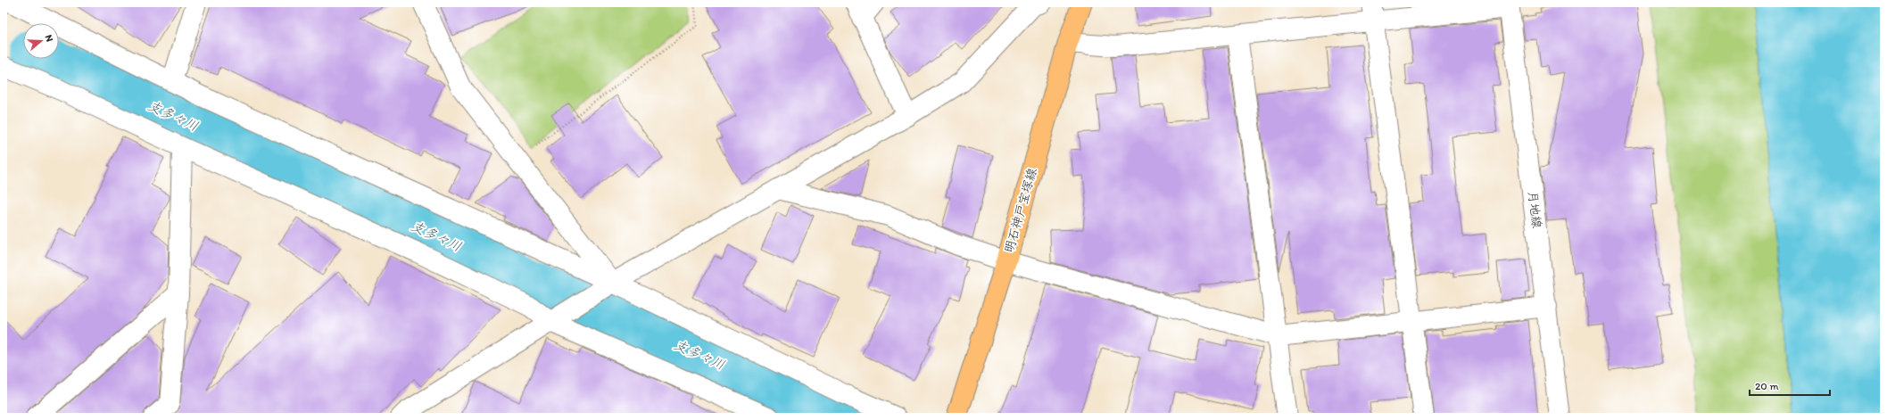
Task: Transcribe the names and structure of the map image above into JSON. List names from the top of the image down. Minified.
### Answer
{"streets":{"main road":["明石神戸宝塚線"],"street":["月地線"]},"water":["支多々川"],"scale_bar":"20 m","north":"right"}
